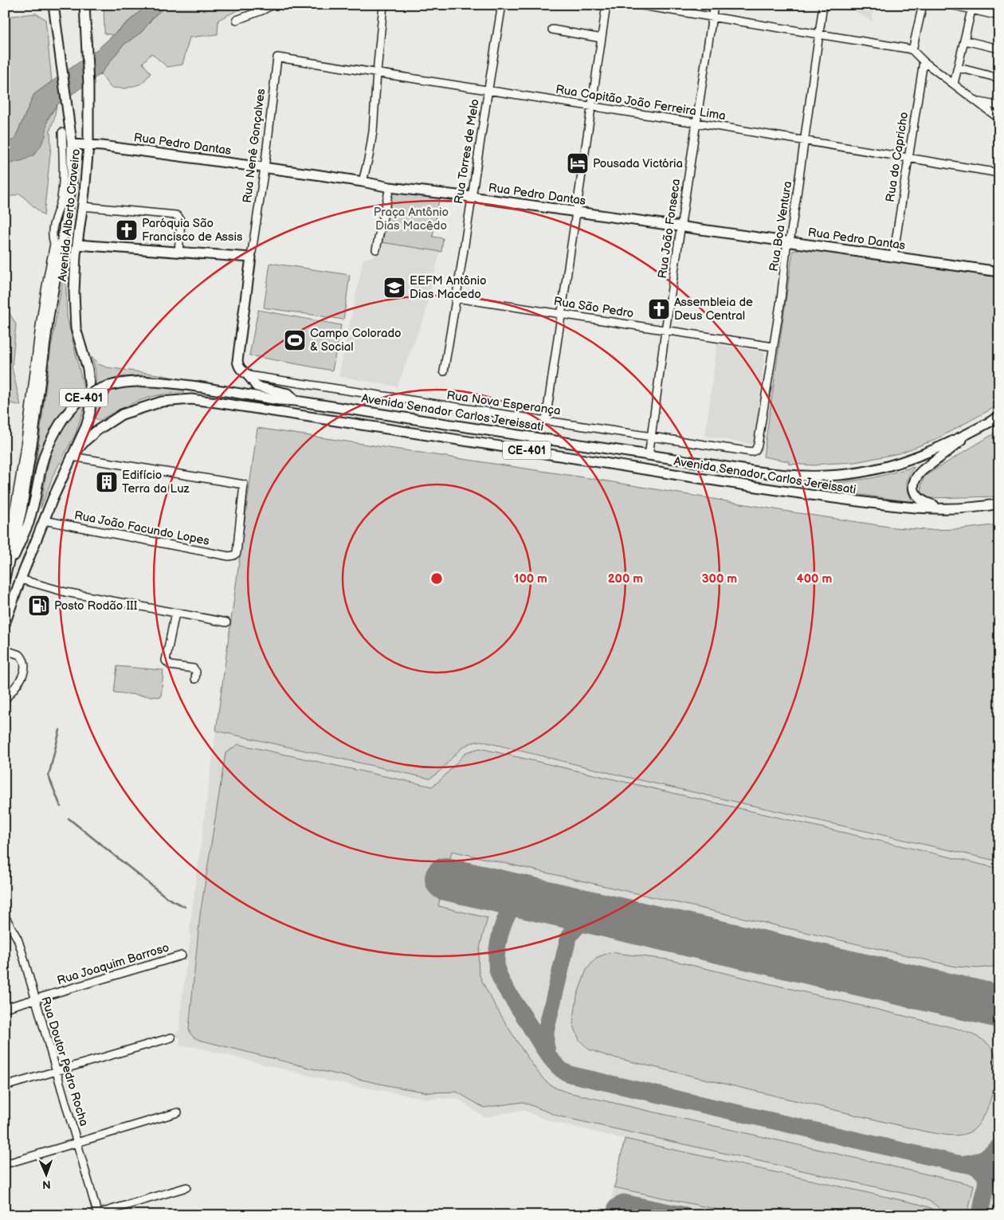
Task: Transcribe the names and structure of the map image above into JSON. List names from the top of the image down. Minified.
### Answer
{"streets":{"main road":["Rua Pedro Dantas","Rua Nenê Gonçalves","Avenida Alberto Craveiro","CE-401","Avenida Senador Carlos Jereissati"],"street":["Rua Capitão João Ferreira Lima","Rua Torres de Melo","Rua do Capricho","Rua Boa Ventura","Rua João Fonseca","Rua São Pedro","Rua Nova Esperança","Rua João Facundo Lopes","Rua Joaquim Barroso","Rua Doutor Pedro Rocha"]},"crossings":[["Rua Capitão João Ferreira Lima","Rua Nenê Gonçalves"],["Rua Capitão João Ferreira Lima","Rua Torres de Melo"],["Rua Capitão João Ferreira Lima","Rua do Capricho"],["Rua Capitão João Ferreira Lima","Rua Boa Ventura"],["Rua Capitão João Ferreira Lima","Rua João Fonseca"],["Rua Pedro Dantas","Rua Nenê Gonçalves"],["Rua Pedro Dantas","Rua Torres de Melo"],["Rua Pedro Dantas","Rua do Capricho"],["Rua Pedro Dantas","Avenida Alberto Craveiro"],["Rua Pedro Dantas","Rua Boa Ventura"],["Rua Pedro Dantas","Rua João Fonseca"],["Rua Nenê Gonçalves","Rua Nova Esperança"],["Rua Nenê Gonçalves","Avenida Senador Carlos Jereissati"],["Rua Torres de Melo","Rua São Pedro"],["Avenida Alberto Craveiro","Avenida Senador Carlos Jereissati"],["Avenida Alberto Craveiro","Rua João Facundo Lopes"],["Rua Boa Ventura","Rua São Pedro"],["Rua Boa Ventura","Rua Nova Esperança"],["Rua João Fonseca","Rua São Pedro"],["Rua João Fonseca","Rua Nova Esperança"],["Rua João Fonseca","Avenida Senador Carlos Jereissati"],["Avenida Senador Carlos Jereissati","Rua João Facundo Lopes"],["Rua Joaquim Barroso","Rua Doutor Pedro Rocha"]],"parks":["Praça Antônio Dias Macêdo"],"places":{"hotel":["Pousada Victória"],"church":["Paróquia São Francisco de Assis","Assembleia de Deus Central"],"school or university":["EEFM Antônio Dias Macedo"],"sports":["Campo Colorado & Social"],"building":["Edifício Terra da Luz"],"fuel station":["Posto Rodão III"]},"north":"bottom","rings":["100 m","200 m","300 m","400 m"]}
